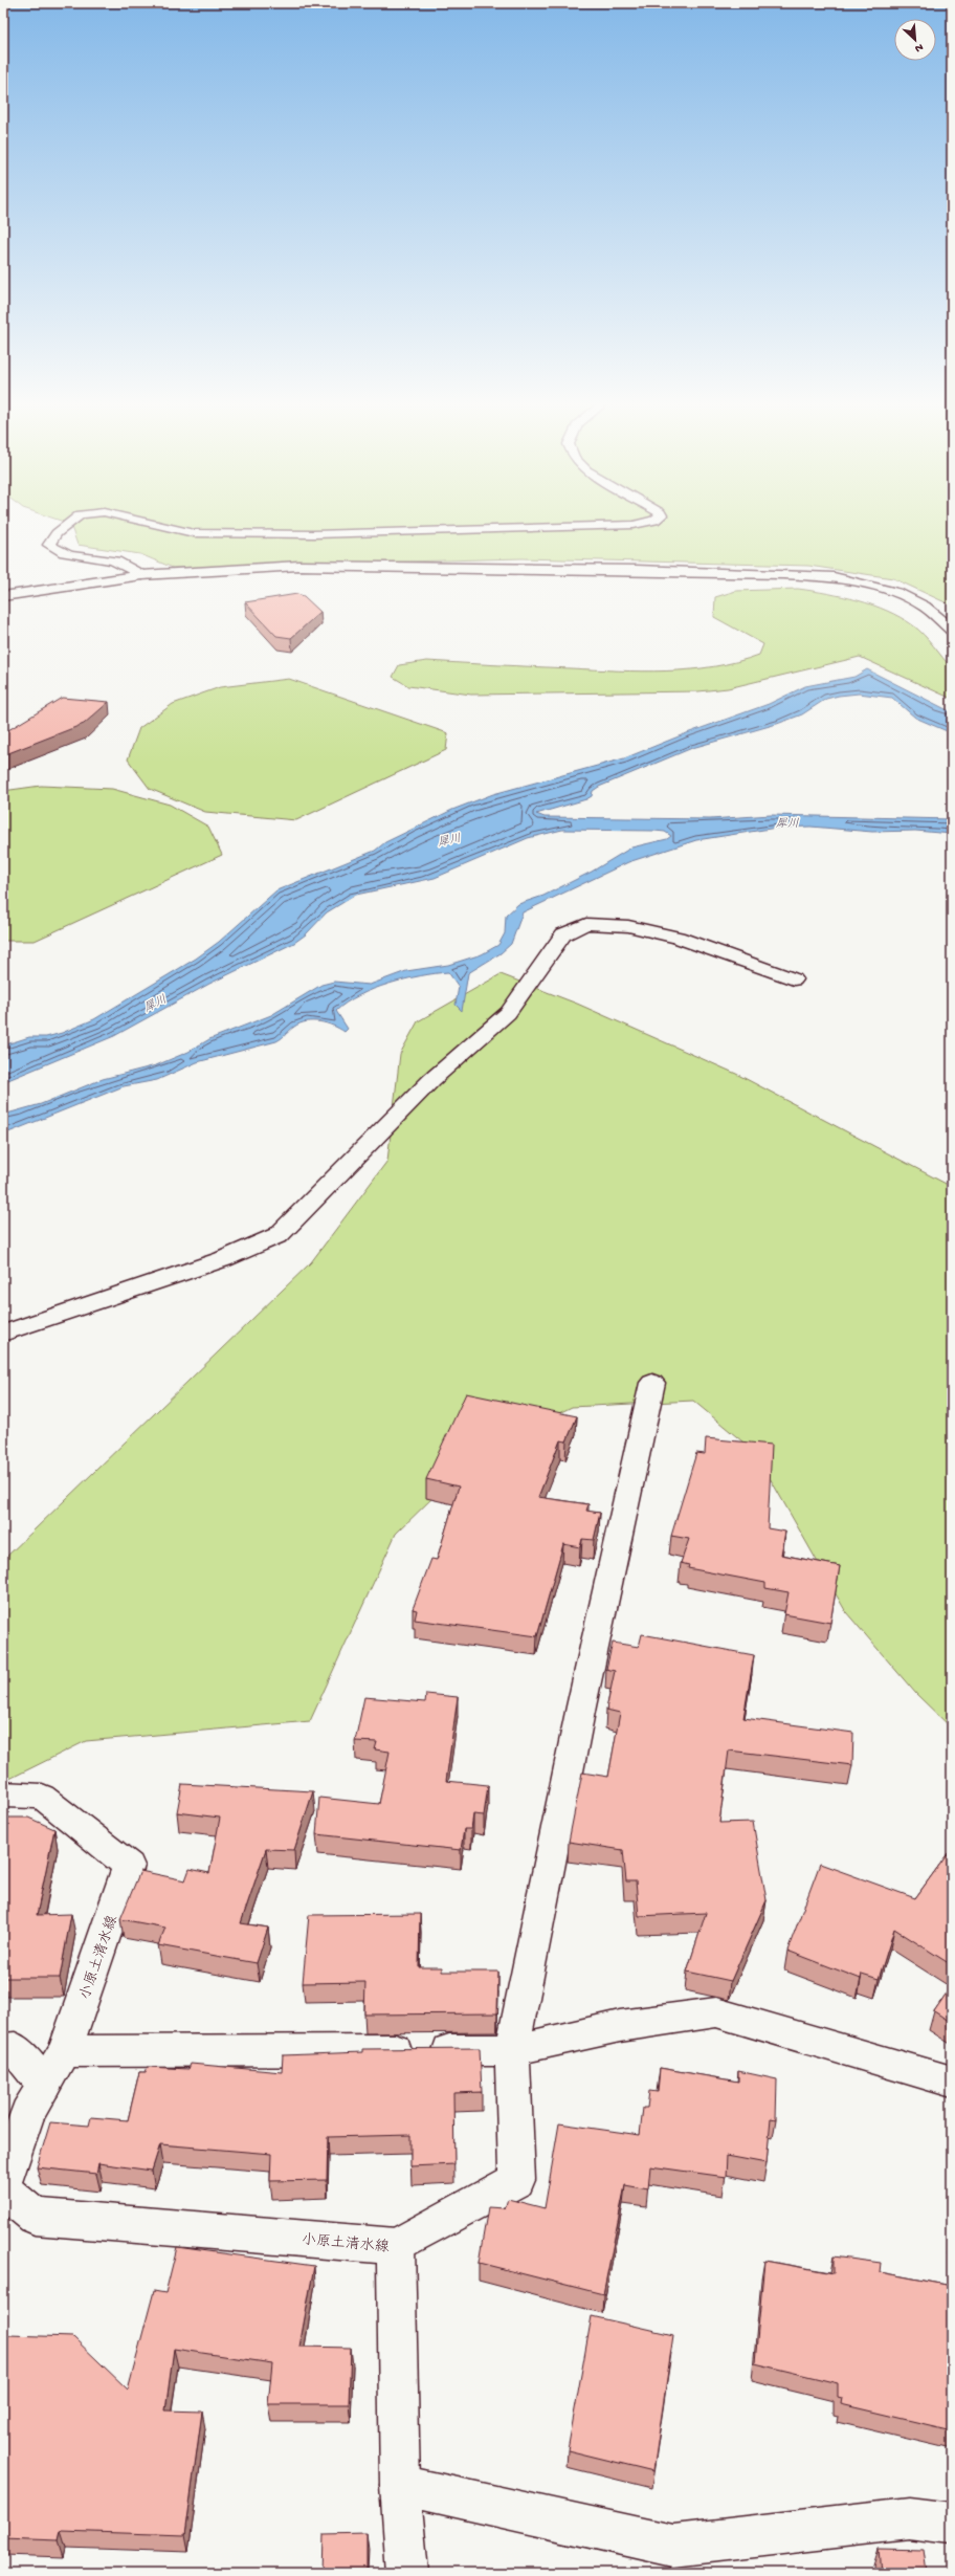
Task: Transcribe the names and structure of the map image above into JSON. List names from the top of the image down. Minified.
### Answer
{"streets":{"street":["小原土清水線"]},"water":["犀川"],"north":"bottom right"}
